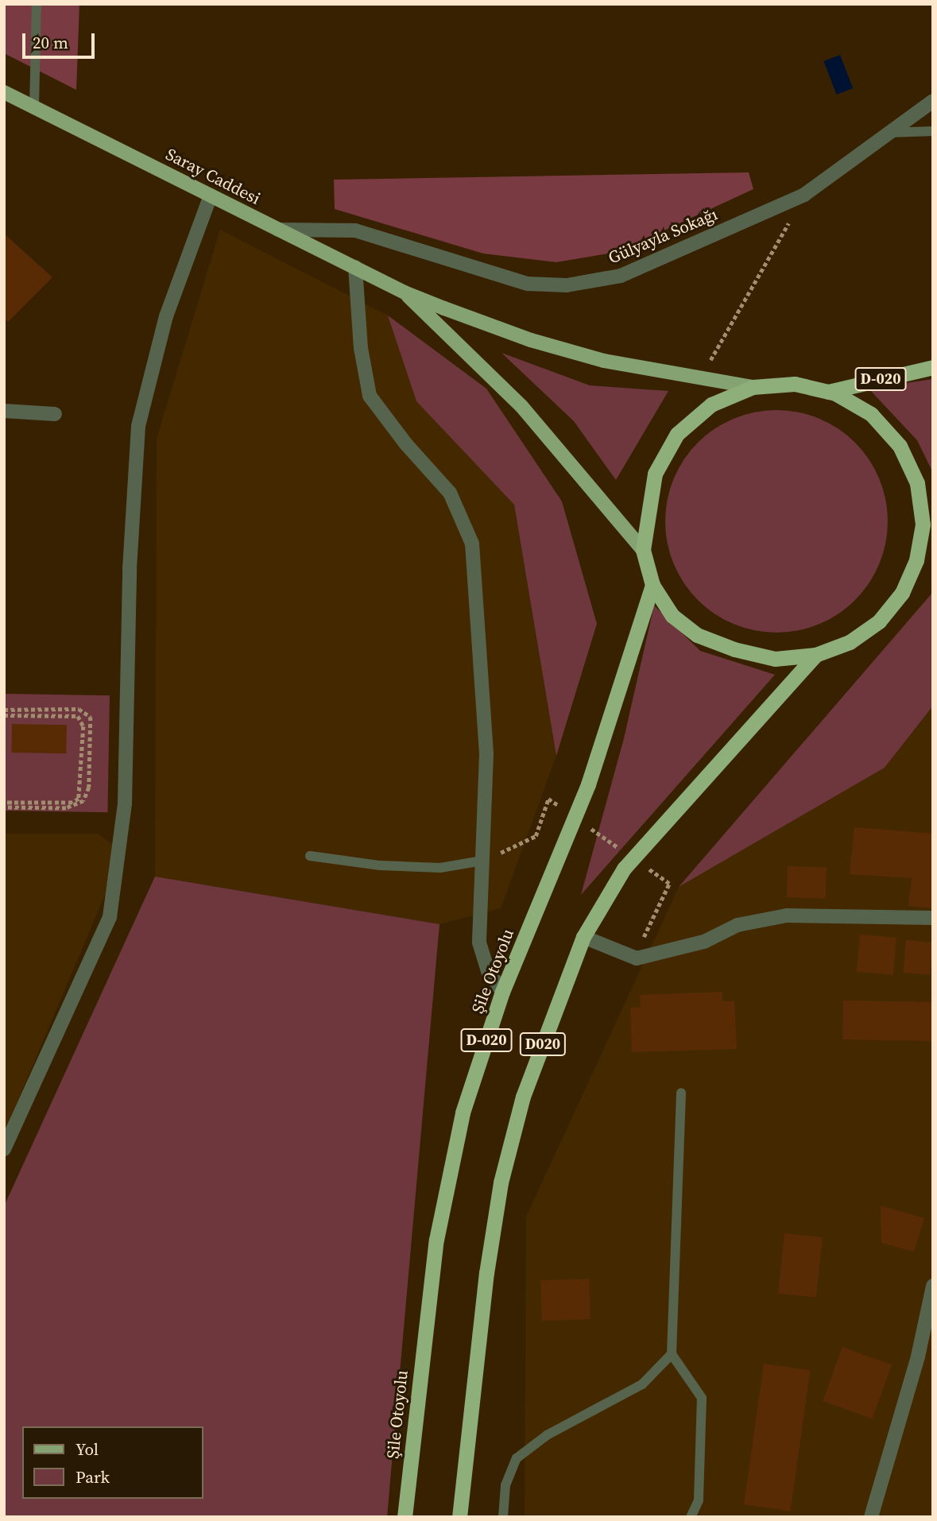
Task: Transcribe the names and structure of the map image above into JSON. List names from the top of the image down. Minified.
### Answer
{"streets":{"highway":["D-020","Şile Otoyolu","D020"],"main road":["Saray Caddesi"],"street":["Gülyayla Sokağı"]},"crossings":[["Saray Caddesi","Gülyayla Sokağı"]],"legend":["Yol","Park"],"scale_bar":"20 m"}
